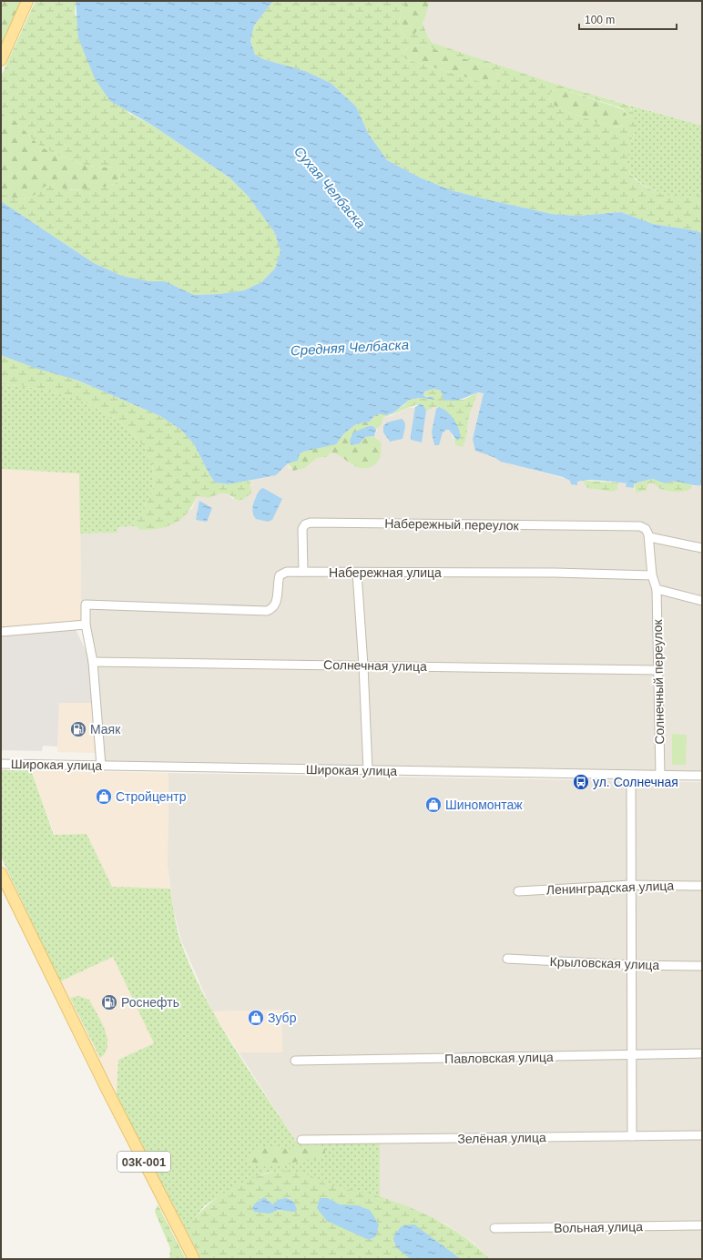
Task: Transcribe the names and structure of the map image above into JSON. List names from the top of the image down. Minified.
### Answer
{"streets":{"main road":["03К-001"],"street":["Набережный переулок","Набережная улица","Солнечная улица","Солнечный переулок","Широкая улица","Ленинградская улица","Крыловская улица","Павловская улица","Зелёная улица","Вольная улица"]},"crossings":[["Набережный переулок","Набережная улица"],["Солнечная улица","Солнечный переулок"],["Солнечный переулок","Широкая улица"]],"water":["Сухая Челбаска","Средняя Челбаска"],"places":{"fuel station":["Маяк","Роснефть"],"bus stop":["ул. Солнечная"],"shop":["Стройцентр","Шиномонтаж","Зубр"]},"scale_bar":"100 m"}
